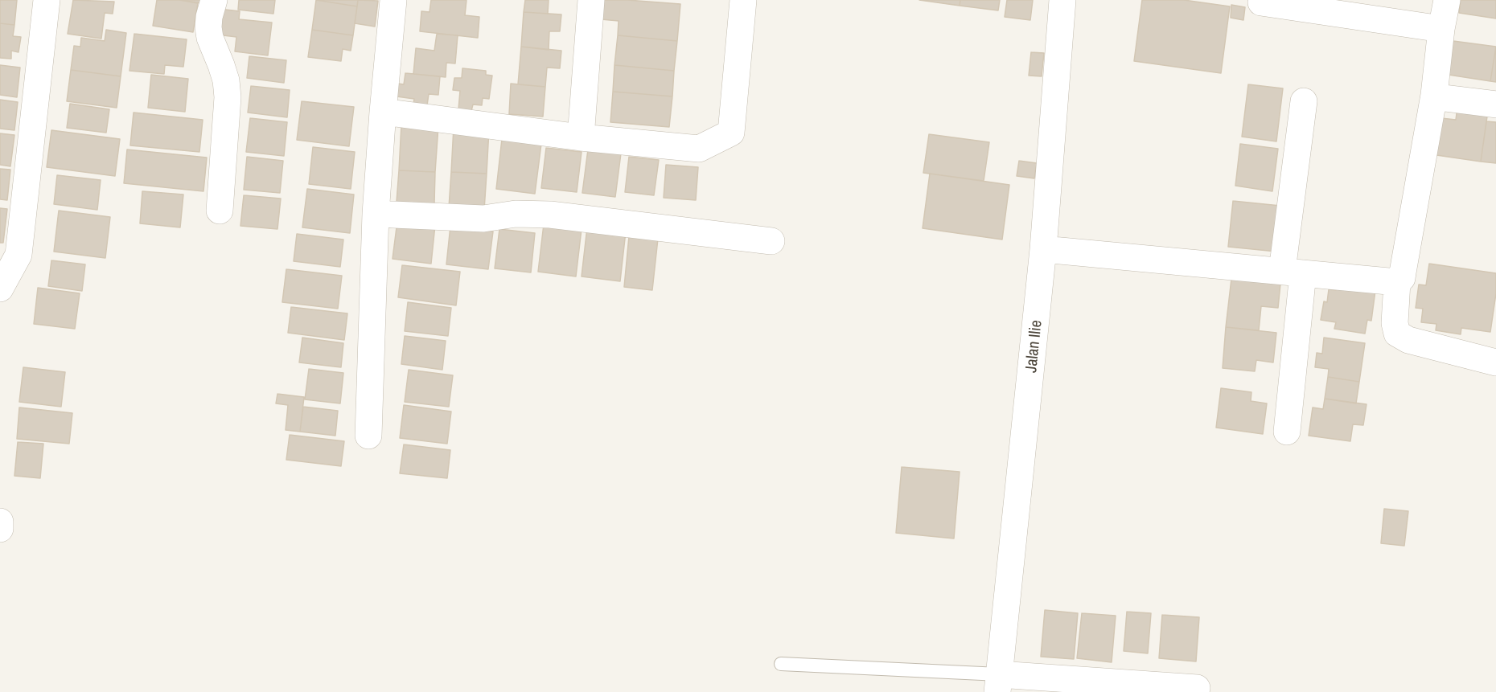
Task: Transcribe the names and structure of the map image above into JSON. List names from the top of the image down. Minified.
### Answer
{"streets":{"street":["Jalan Ilie"]}}
